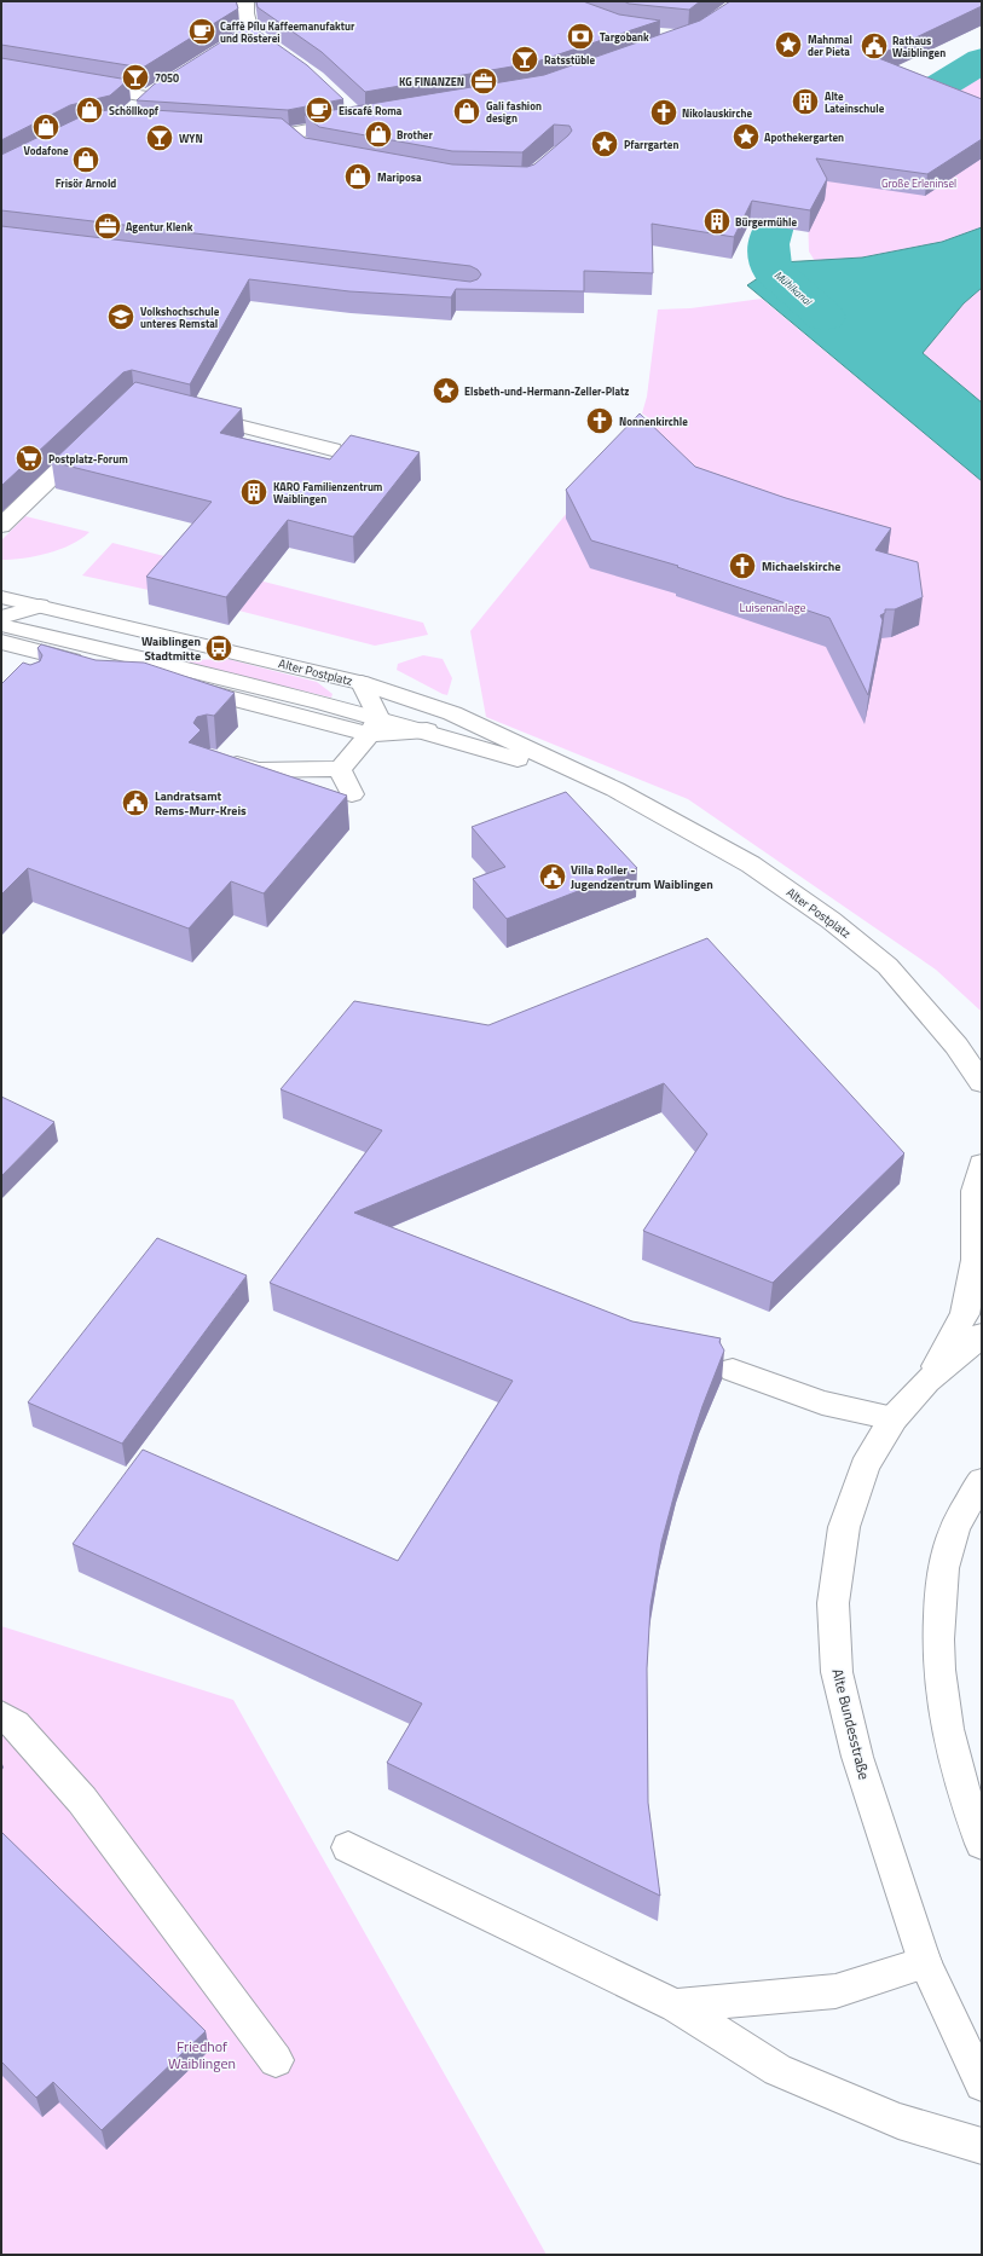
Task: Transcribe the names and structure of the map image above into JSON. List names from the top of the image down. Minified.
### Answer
{"streets":{"street":["Alter Postplatz","Alte Bundesstraße"]},"water":["Mühlkanal"],"parks":["Große Erleninsel","Luisenanlage","Friedhof Waiblingen"],"places":{"cafe":["Caffè Pílu Kaffeemanufaktur und Rösterei","Eiscafé Roma"],"bank":["Targobank"],"place":["Mahnmal der Pieta","Apothekergarten","Pfarrgarten","Elsbeth-und-Hermann-Zeller-Platz"],"public building":["Rathaus Waiblingen","Landratsamt Rems-Murr-Kreis","Villa Roller - Jugendzentrum Waiblingen"],"bar":["Ratsstüble","7050","WYN"],"office":["KG FINANZEN","Agentur Klenk"],"building":["Alte Lateinschule","Bürgermühle","KARO Familienzentrum Waiblingen"],"shop":["Schöllkopf","Gali fashion design","Vodafone","Brother","Frisör Arnold","Mariposa"],"church":["Nikolauskirche","Nonnenkirchle","Michaelskirche"],"school or university":["Volkshochschule unteres Remstal"],"supermarket":["Postplatz-Forum"],"bus stop":["Waiblingen Stadtmitte"]}}
